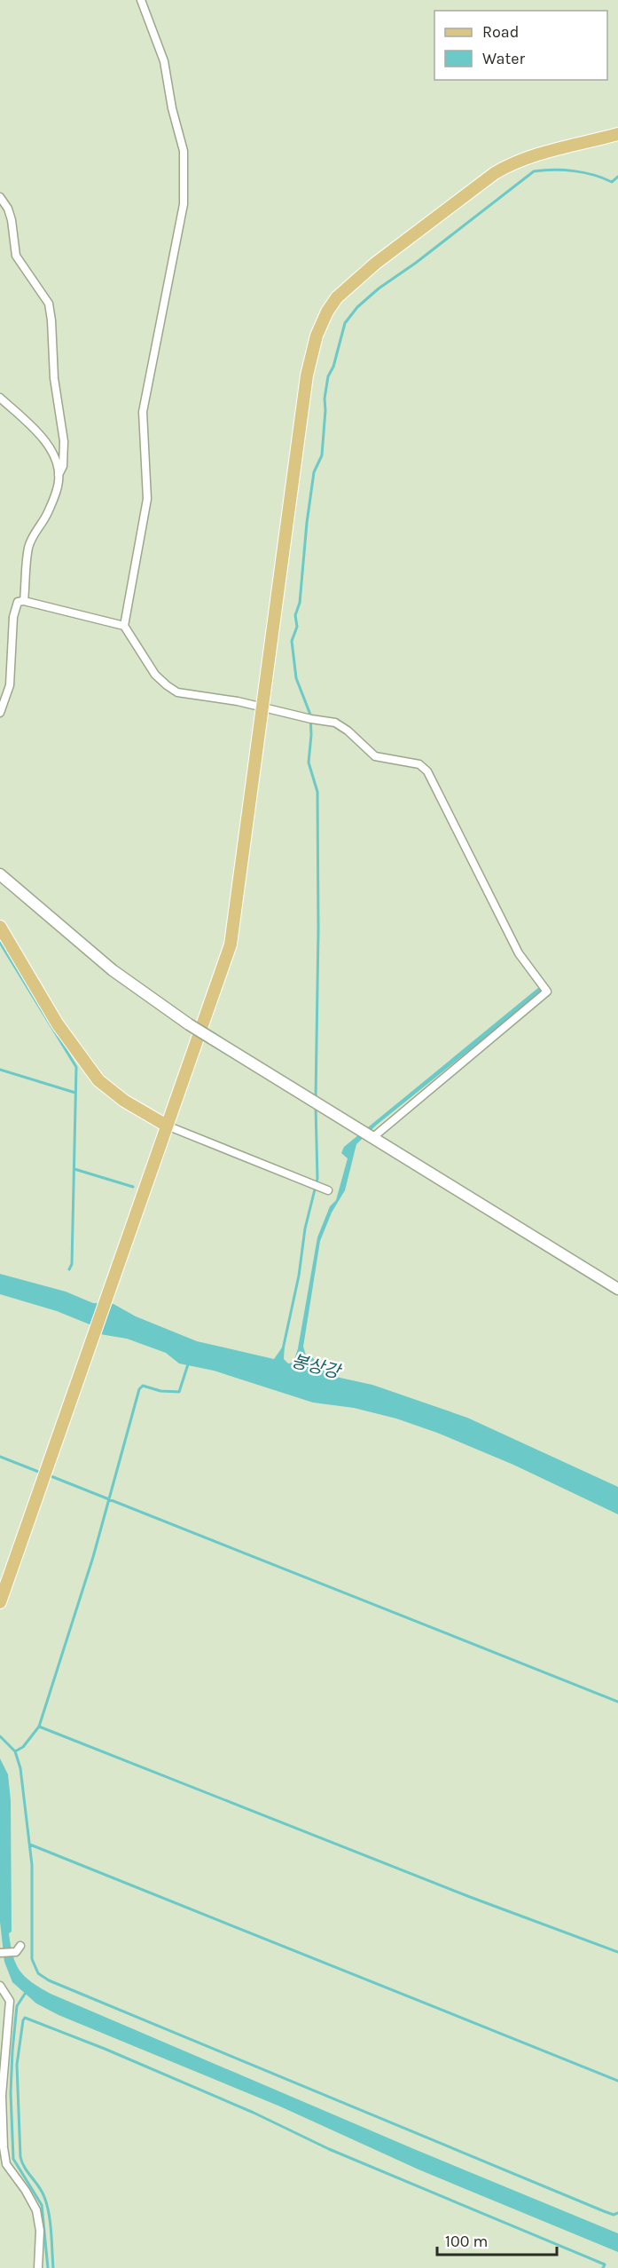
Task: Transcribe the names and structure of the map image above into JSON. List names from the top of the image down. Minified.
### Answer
{"water":["봉상강"],"legend":["Road","Water"],"scale_bar":"100 m"}
